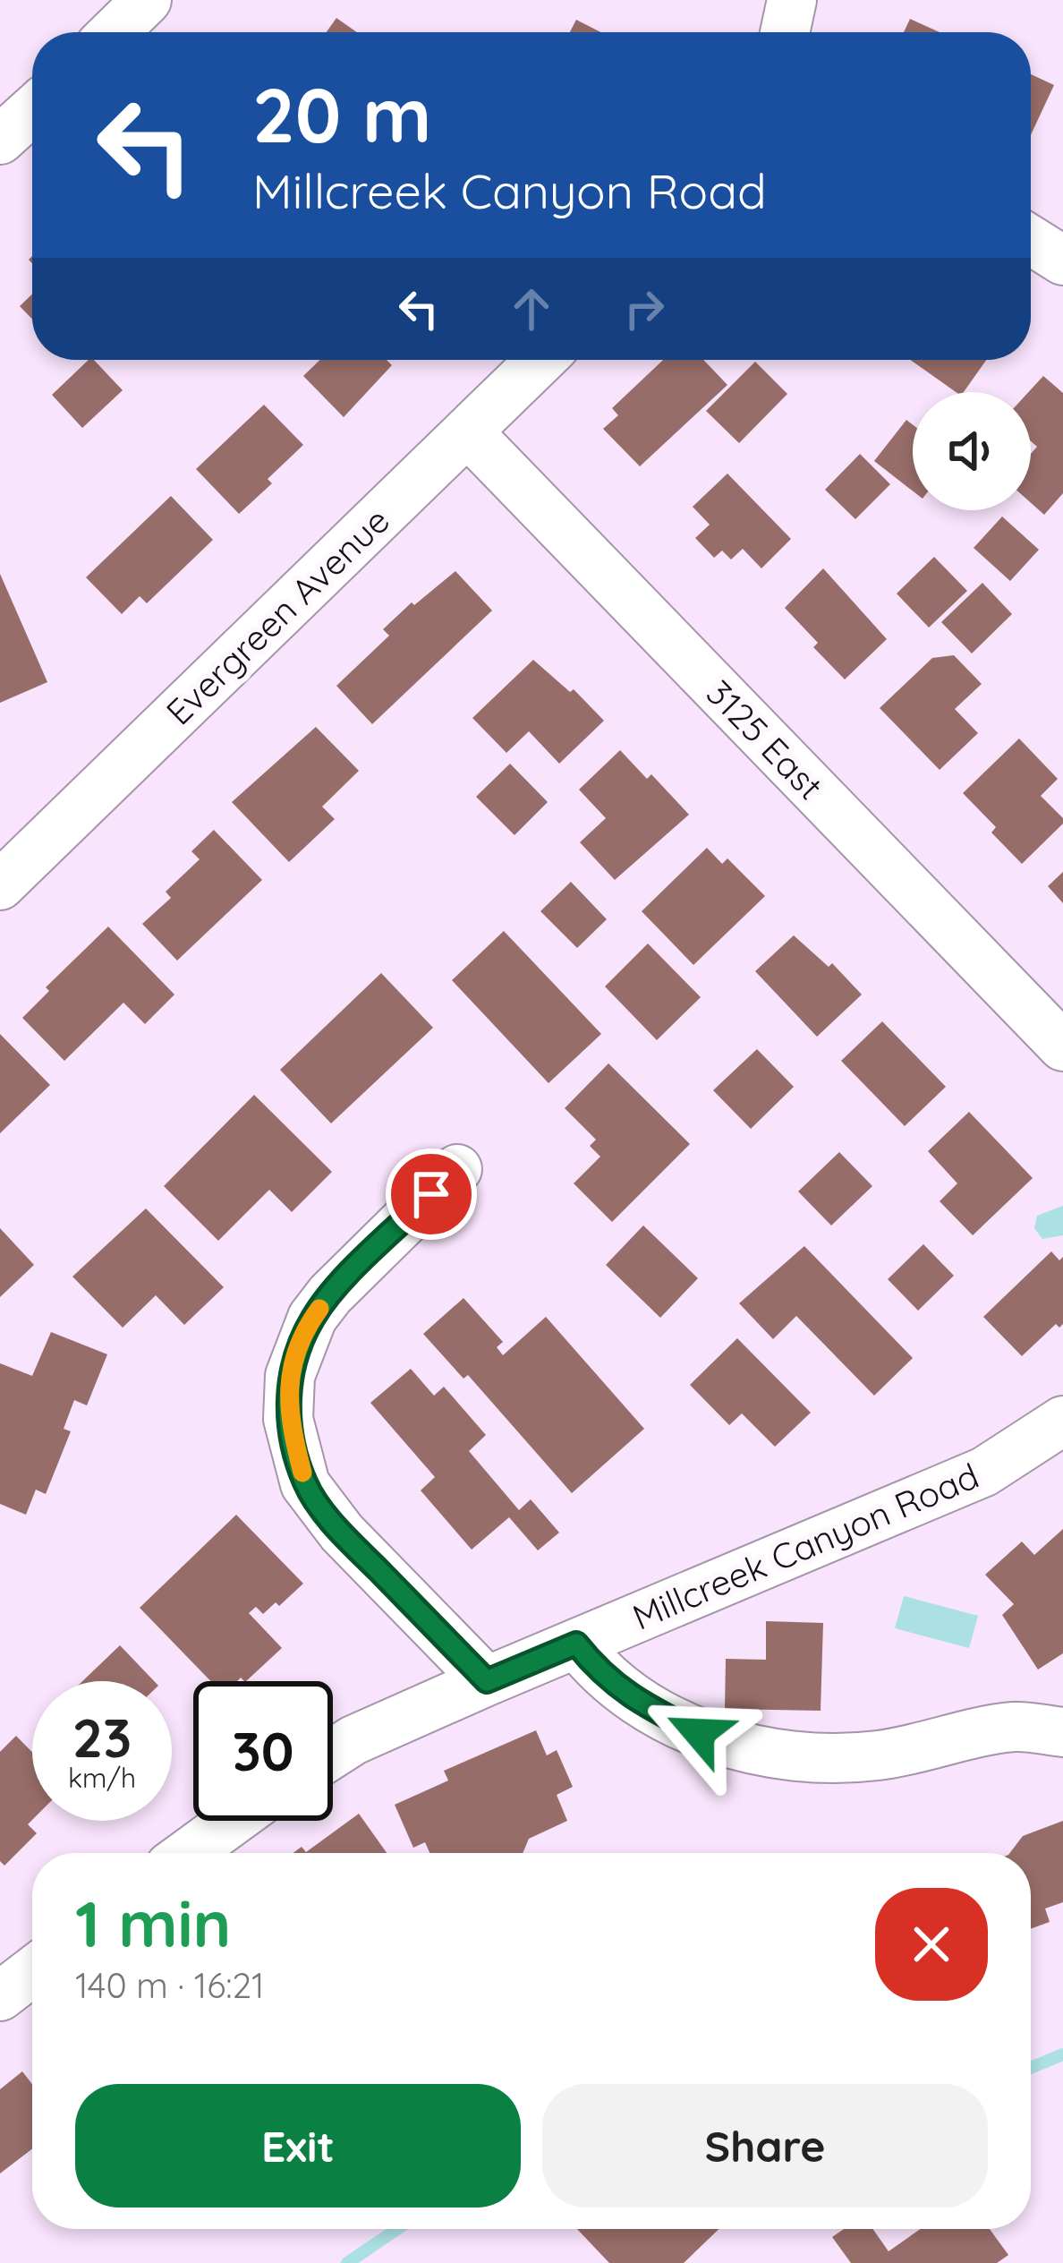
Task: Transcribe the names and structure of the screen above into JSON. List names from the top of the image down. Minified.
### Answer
{"streets":{"street":["Evergreen Avenue","3125 East","Millcreek Canyon Road"]},"crossings":[["Evergreen Avenue","3125 East"]],"page":{"turn":["20 m","Millcreek Canyon Road"],"speed":"23 km/h","limit":"30","heading":["1 min","140 m · 16:21"],"buttons":["Exit","Share"]}}
